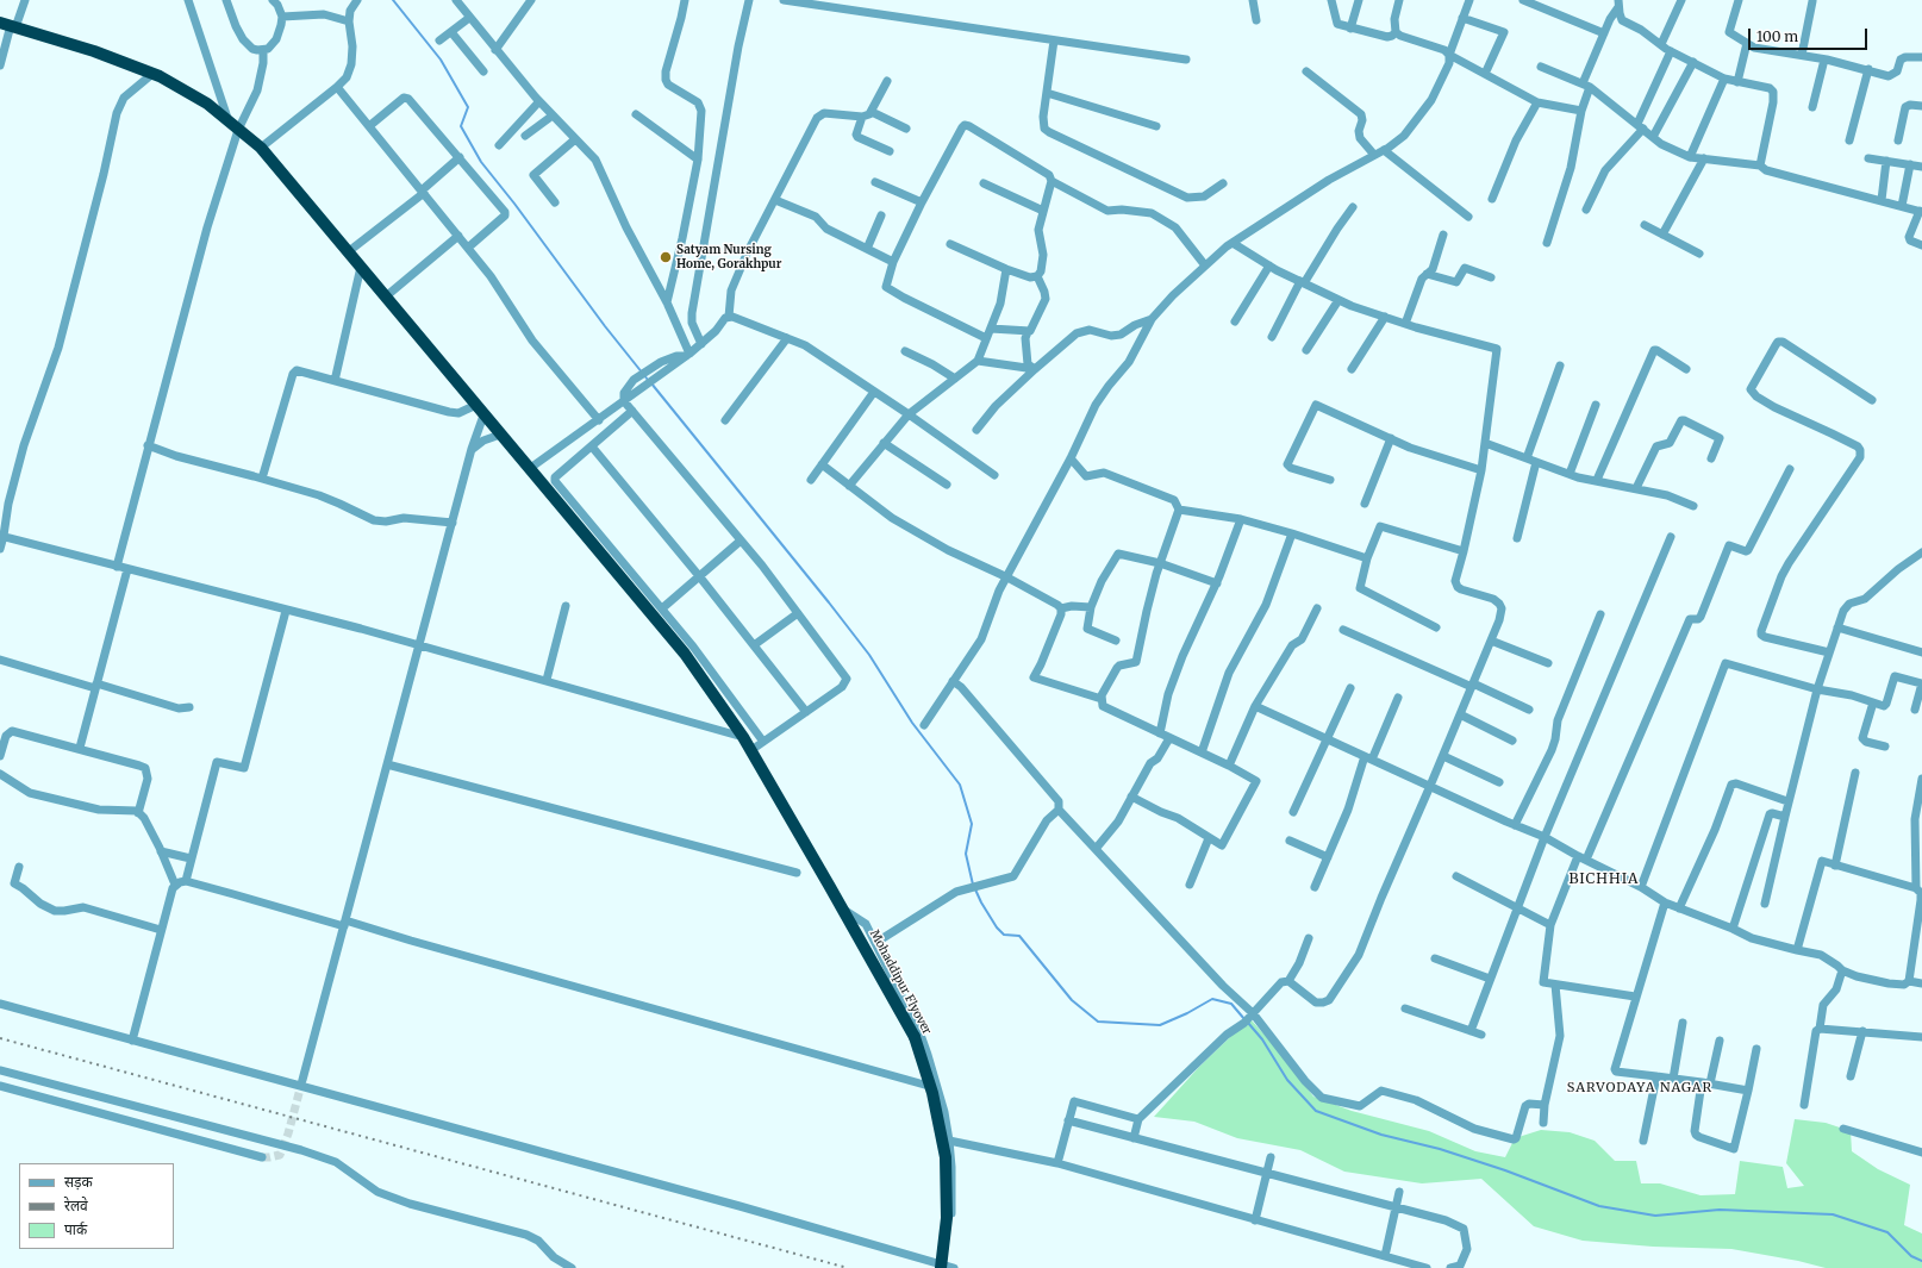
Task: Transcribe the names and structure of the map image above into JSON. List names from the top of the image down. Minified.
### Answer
{"streets":{"highway":["Mohaddipur Flyover"]},"districts":["BICHHIA","SARVODAYA NAGAR"],"places":["Satyam Nursing Home, Gorakhpur"],"legend":["सड़क","रेलवे","पार्क"],"scale_bar":"100 m"}
